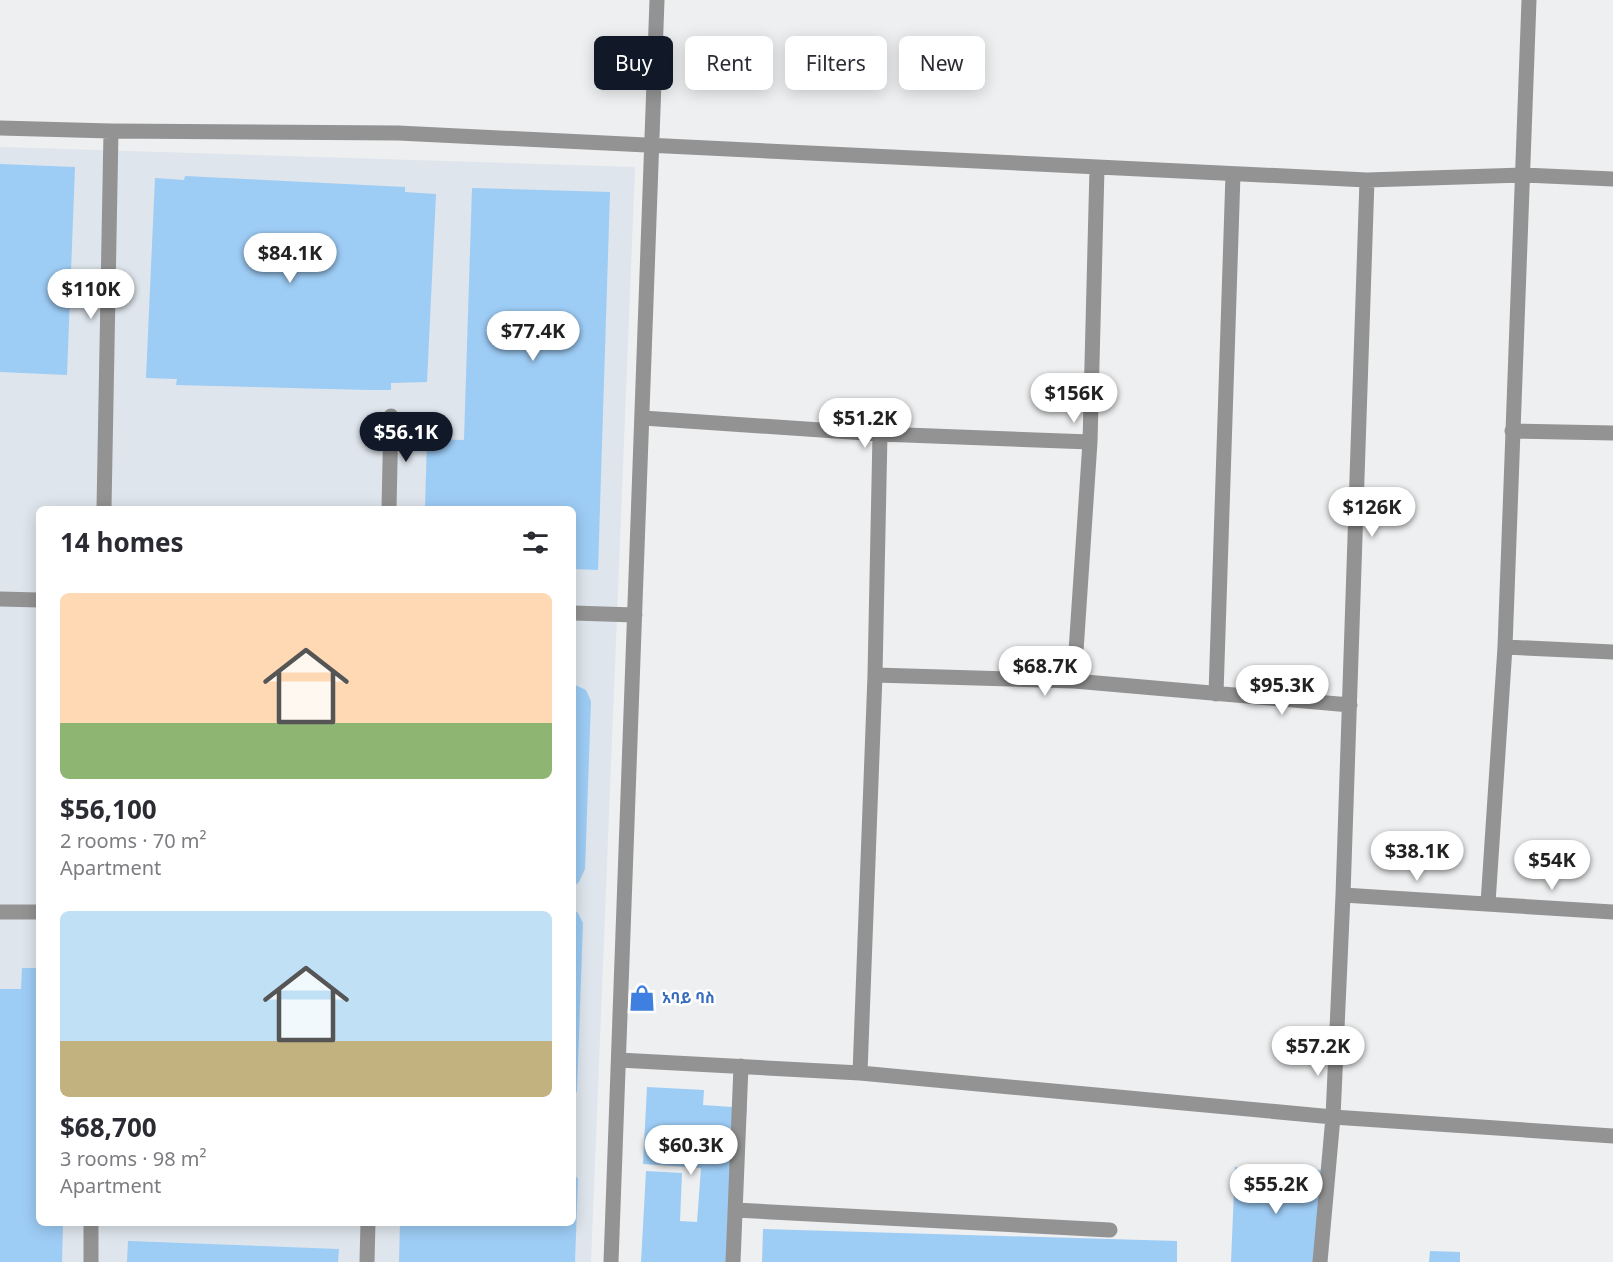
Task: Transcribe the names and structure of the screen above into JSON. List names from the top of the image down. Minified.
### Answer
{"places":{"shop":["አባይ ባስ"]},"page":{"chip":["Buy","Rent","Filters","New"],"price":["$84.1K","$110K","$77.4K","$156K","$51.2K","$56.1K","$126K","$68.7K","$95.3K","$38.1K","$54K","$57.2K","$60.3K","$55.2K"],"heading":"14 homes","list":[{"name":"$56,100","note":"2 rooms · 70 m² · Apartment"},{"name":"$68,700","note":"3 rooms · 98 m² · Apartment"}]}}
